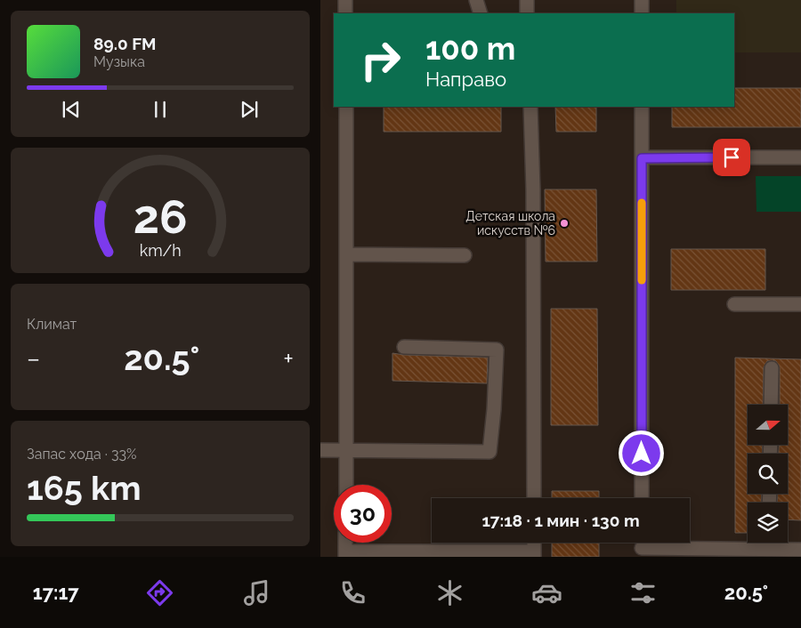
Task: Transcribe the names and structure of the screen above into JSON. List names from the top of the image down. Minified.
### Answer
{"places":["Детская школа искусств №6"],"north":"right","page":{"turn":["100 m","Направо"],"song":["89.0 FM","Музыка"],"tile":["Климат",["Запас хода · 33%","165 km"]],"heat":["−","20.5°","+"],"limit":"30","trip":"17:18 · 1 мин · 130 m","tabs":["17:17","20.5°"],"gauge":["26","km/h"]}}
